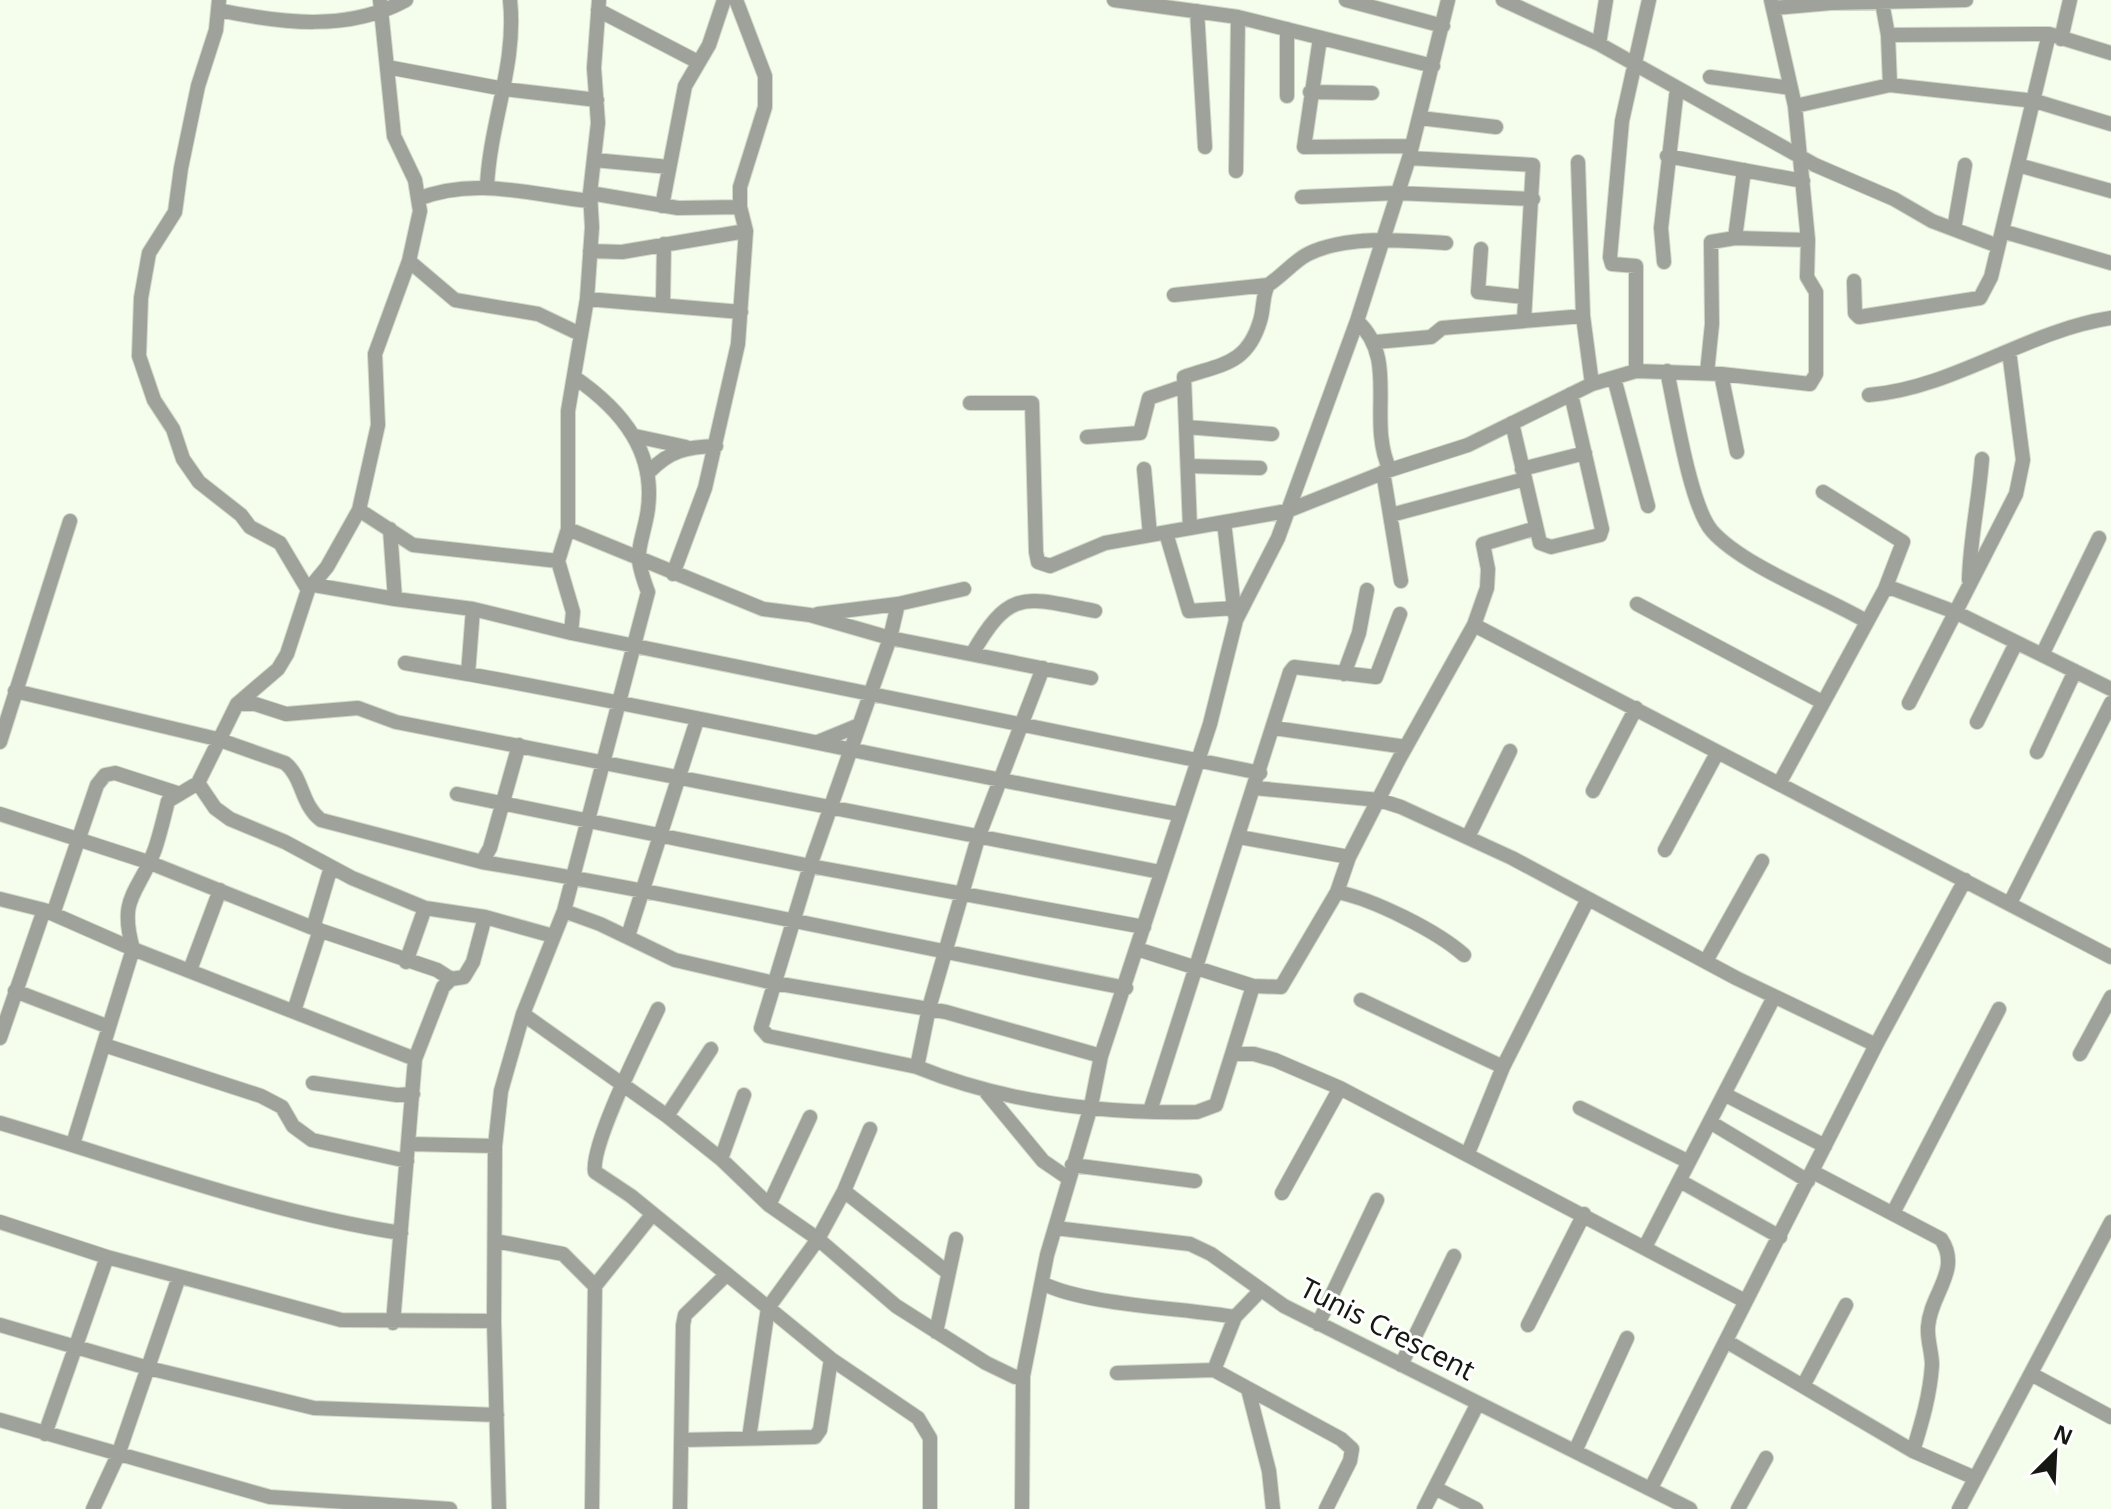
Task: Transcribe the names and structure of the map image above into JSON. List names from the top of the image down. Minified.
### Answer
{"streets":{"street":["Tunis Crescent"]},"north":"top right"}
